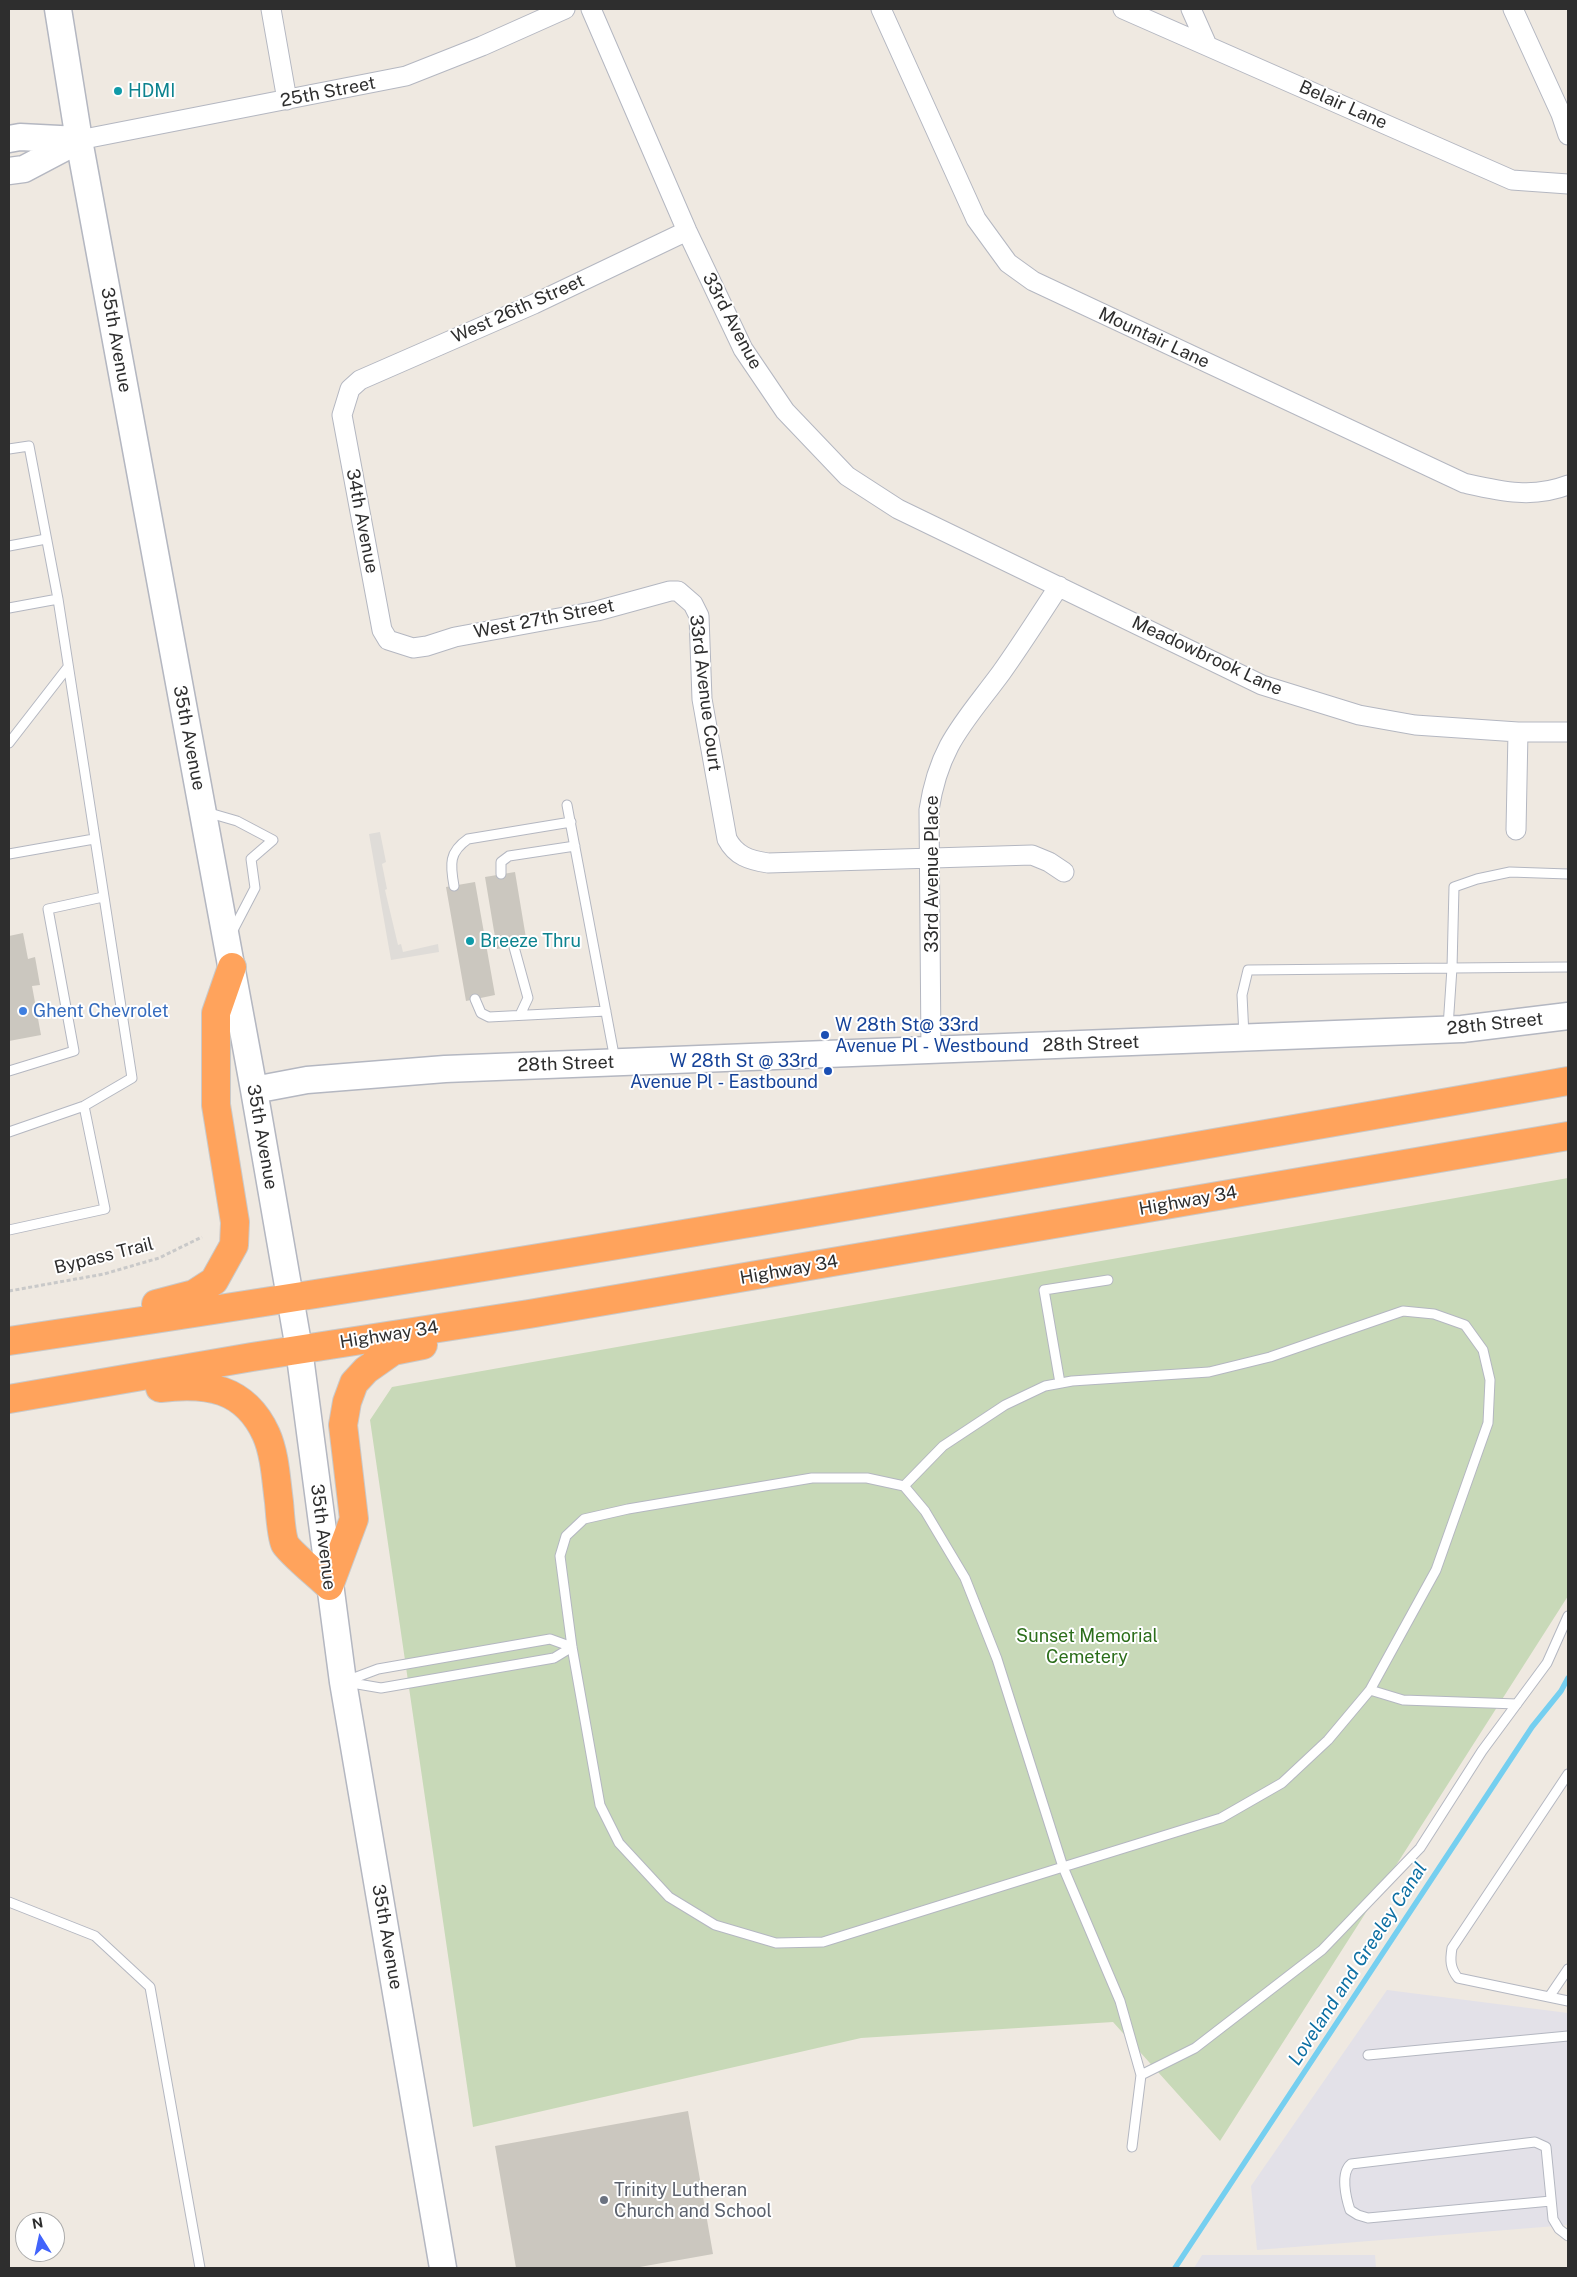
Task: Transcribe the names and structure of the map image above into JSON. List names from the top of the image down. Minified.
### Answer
{"streets":{"highway":["Highway 34"],"main road":["25th Street","35th Avenue","28th Street"],"street":["Belair Lane","West 26th Street","33rd Avenue","Mountair Lane","34th Avenue","West 27th Street","Meadowbrook Lane","33rd Avenue Court","33rd Avenue Place"],"path":["Bypass Trail"]},"crossings":[["25th Street","35th Avenue"],["West 26th Street","33rd Avenue"],["West 26th Street","34th Avenue"],["33rd Avenue","Meadowbrook Lane"],["33rd Avenue","33rd Avenue Place"],["35th Avenue","28th Street"],["35th Avenue","Highway 34"],["34th Avenue","West 27th Street"],["West 27th Street","33rd Avenue Court"],["Meadowbrook Lane","33rd Avenue Place"],["33rd Avenue Court","33rd Avenue Place"],["33rd Avenue Place","28th Street"]],"water":["Loveland and Greeley Canal"],"parks":["Sunset Memorial Cemetery"],"places":["HDMI","Breeze Thru","Ghent Chevrolet","W 28th St@ 33rd Avenue Pl - Westbound","W 28th St @ 33rd Avenue Pl - Eastbound","Trinity Lutheran Church and School"],"north":"top"}
